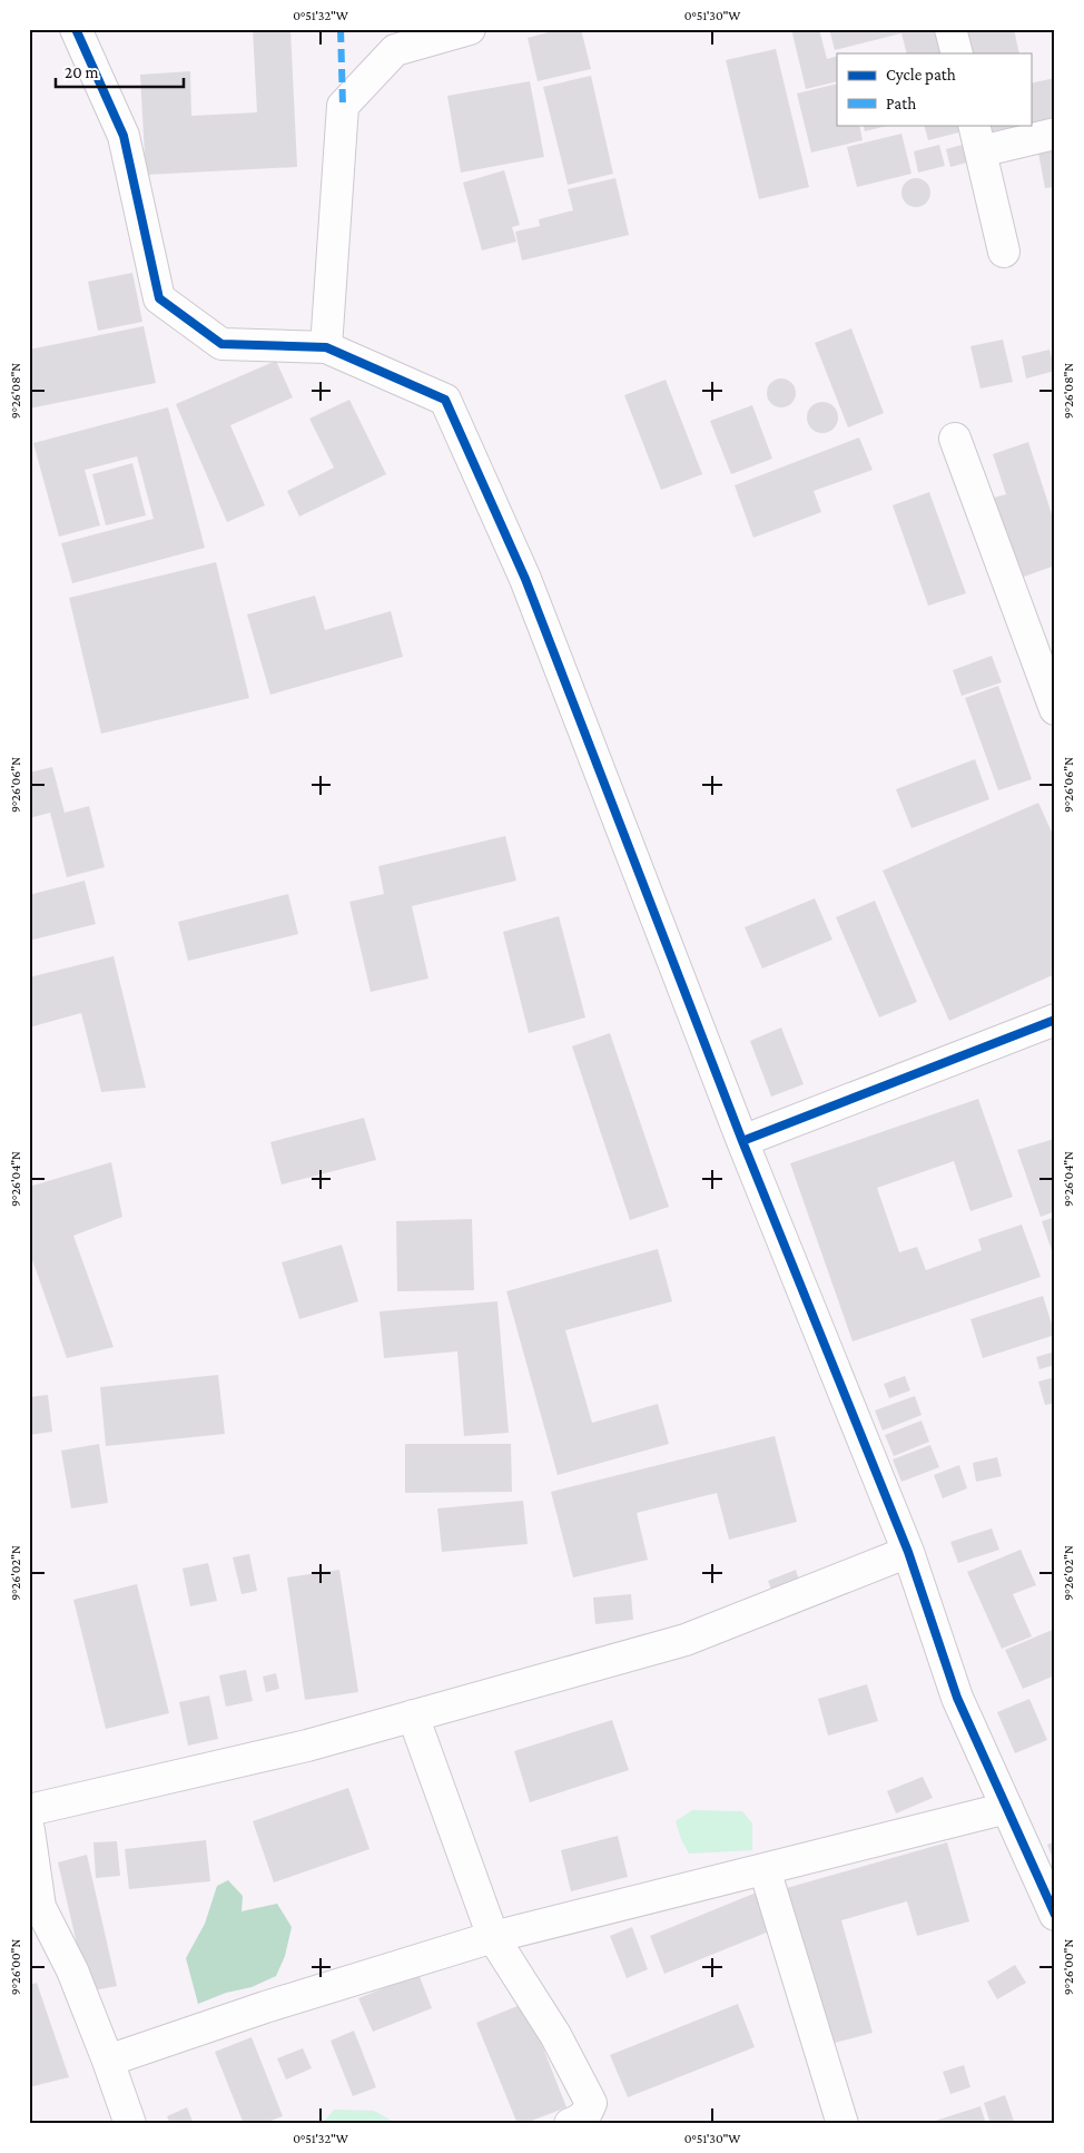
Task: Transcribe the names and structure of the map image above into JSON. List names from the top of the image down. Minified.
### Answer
{"legend":["Cycle path","Path"],"scale_bar":"20 m","coordinates":["0°51'32\"W","0°51'30\"W","9°26'08\"N","9°26'06\"N","9°26'04\"N","9°26'02\"N","9°26'00\"N"]}
